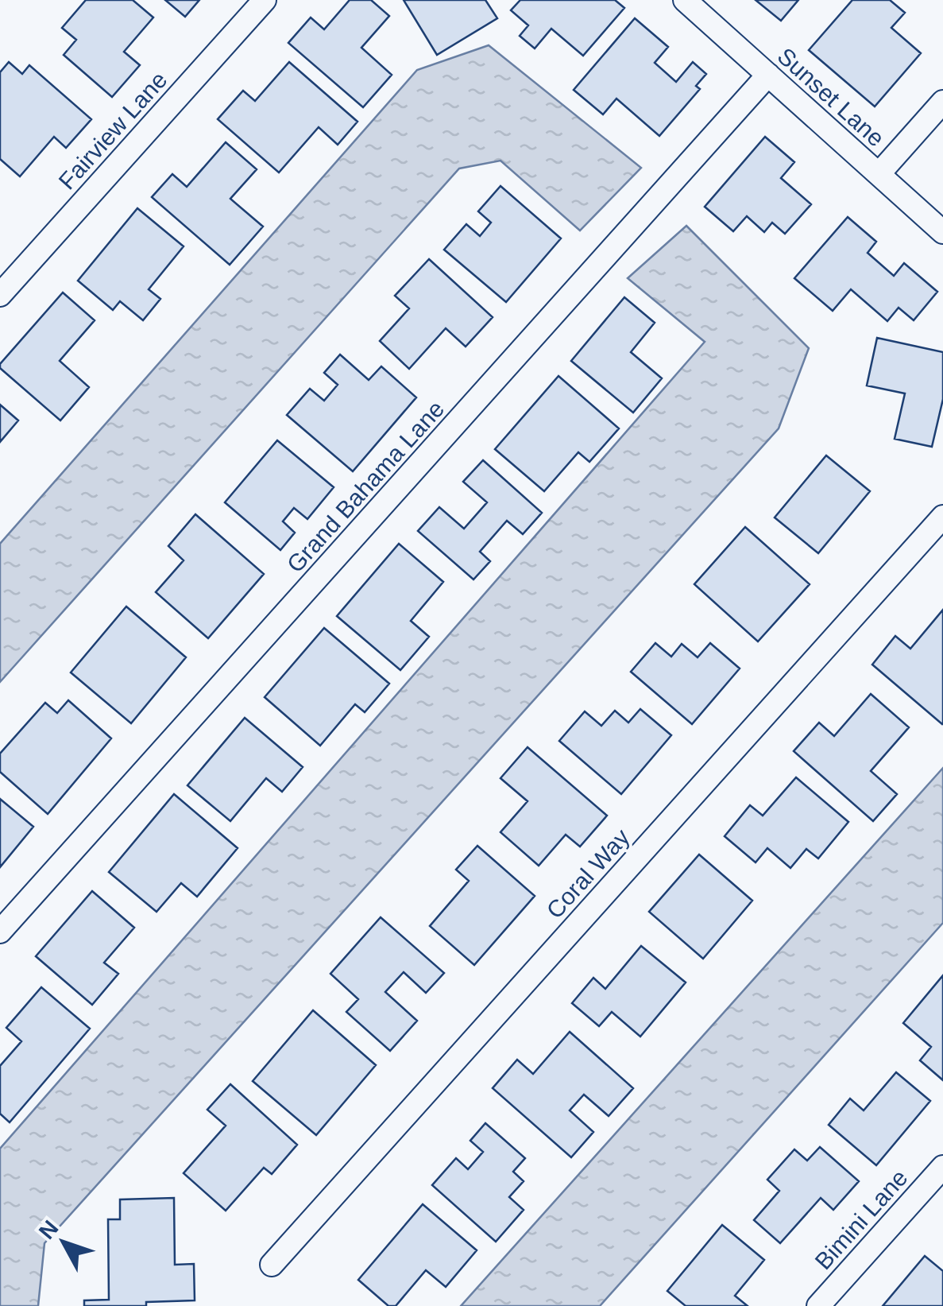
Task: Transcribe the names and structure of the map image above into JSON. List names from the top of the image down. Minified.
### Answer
{"streets":{"street":["Sunset Lane","Fairview Lane","Grand Bahama Lane","Coral Way","Bimini Lane"]},"crossings":[["Sunset Lane","Grand Bahama Lane"]],"north":"top left"}
